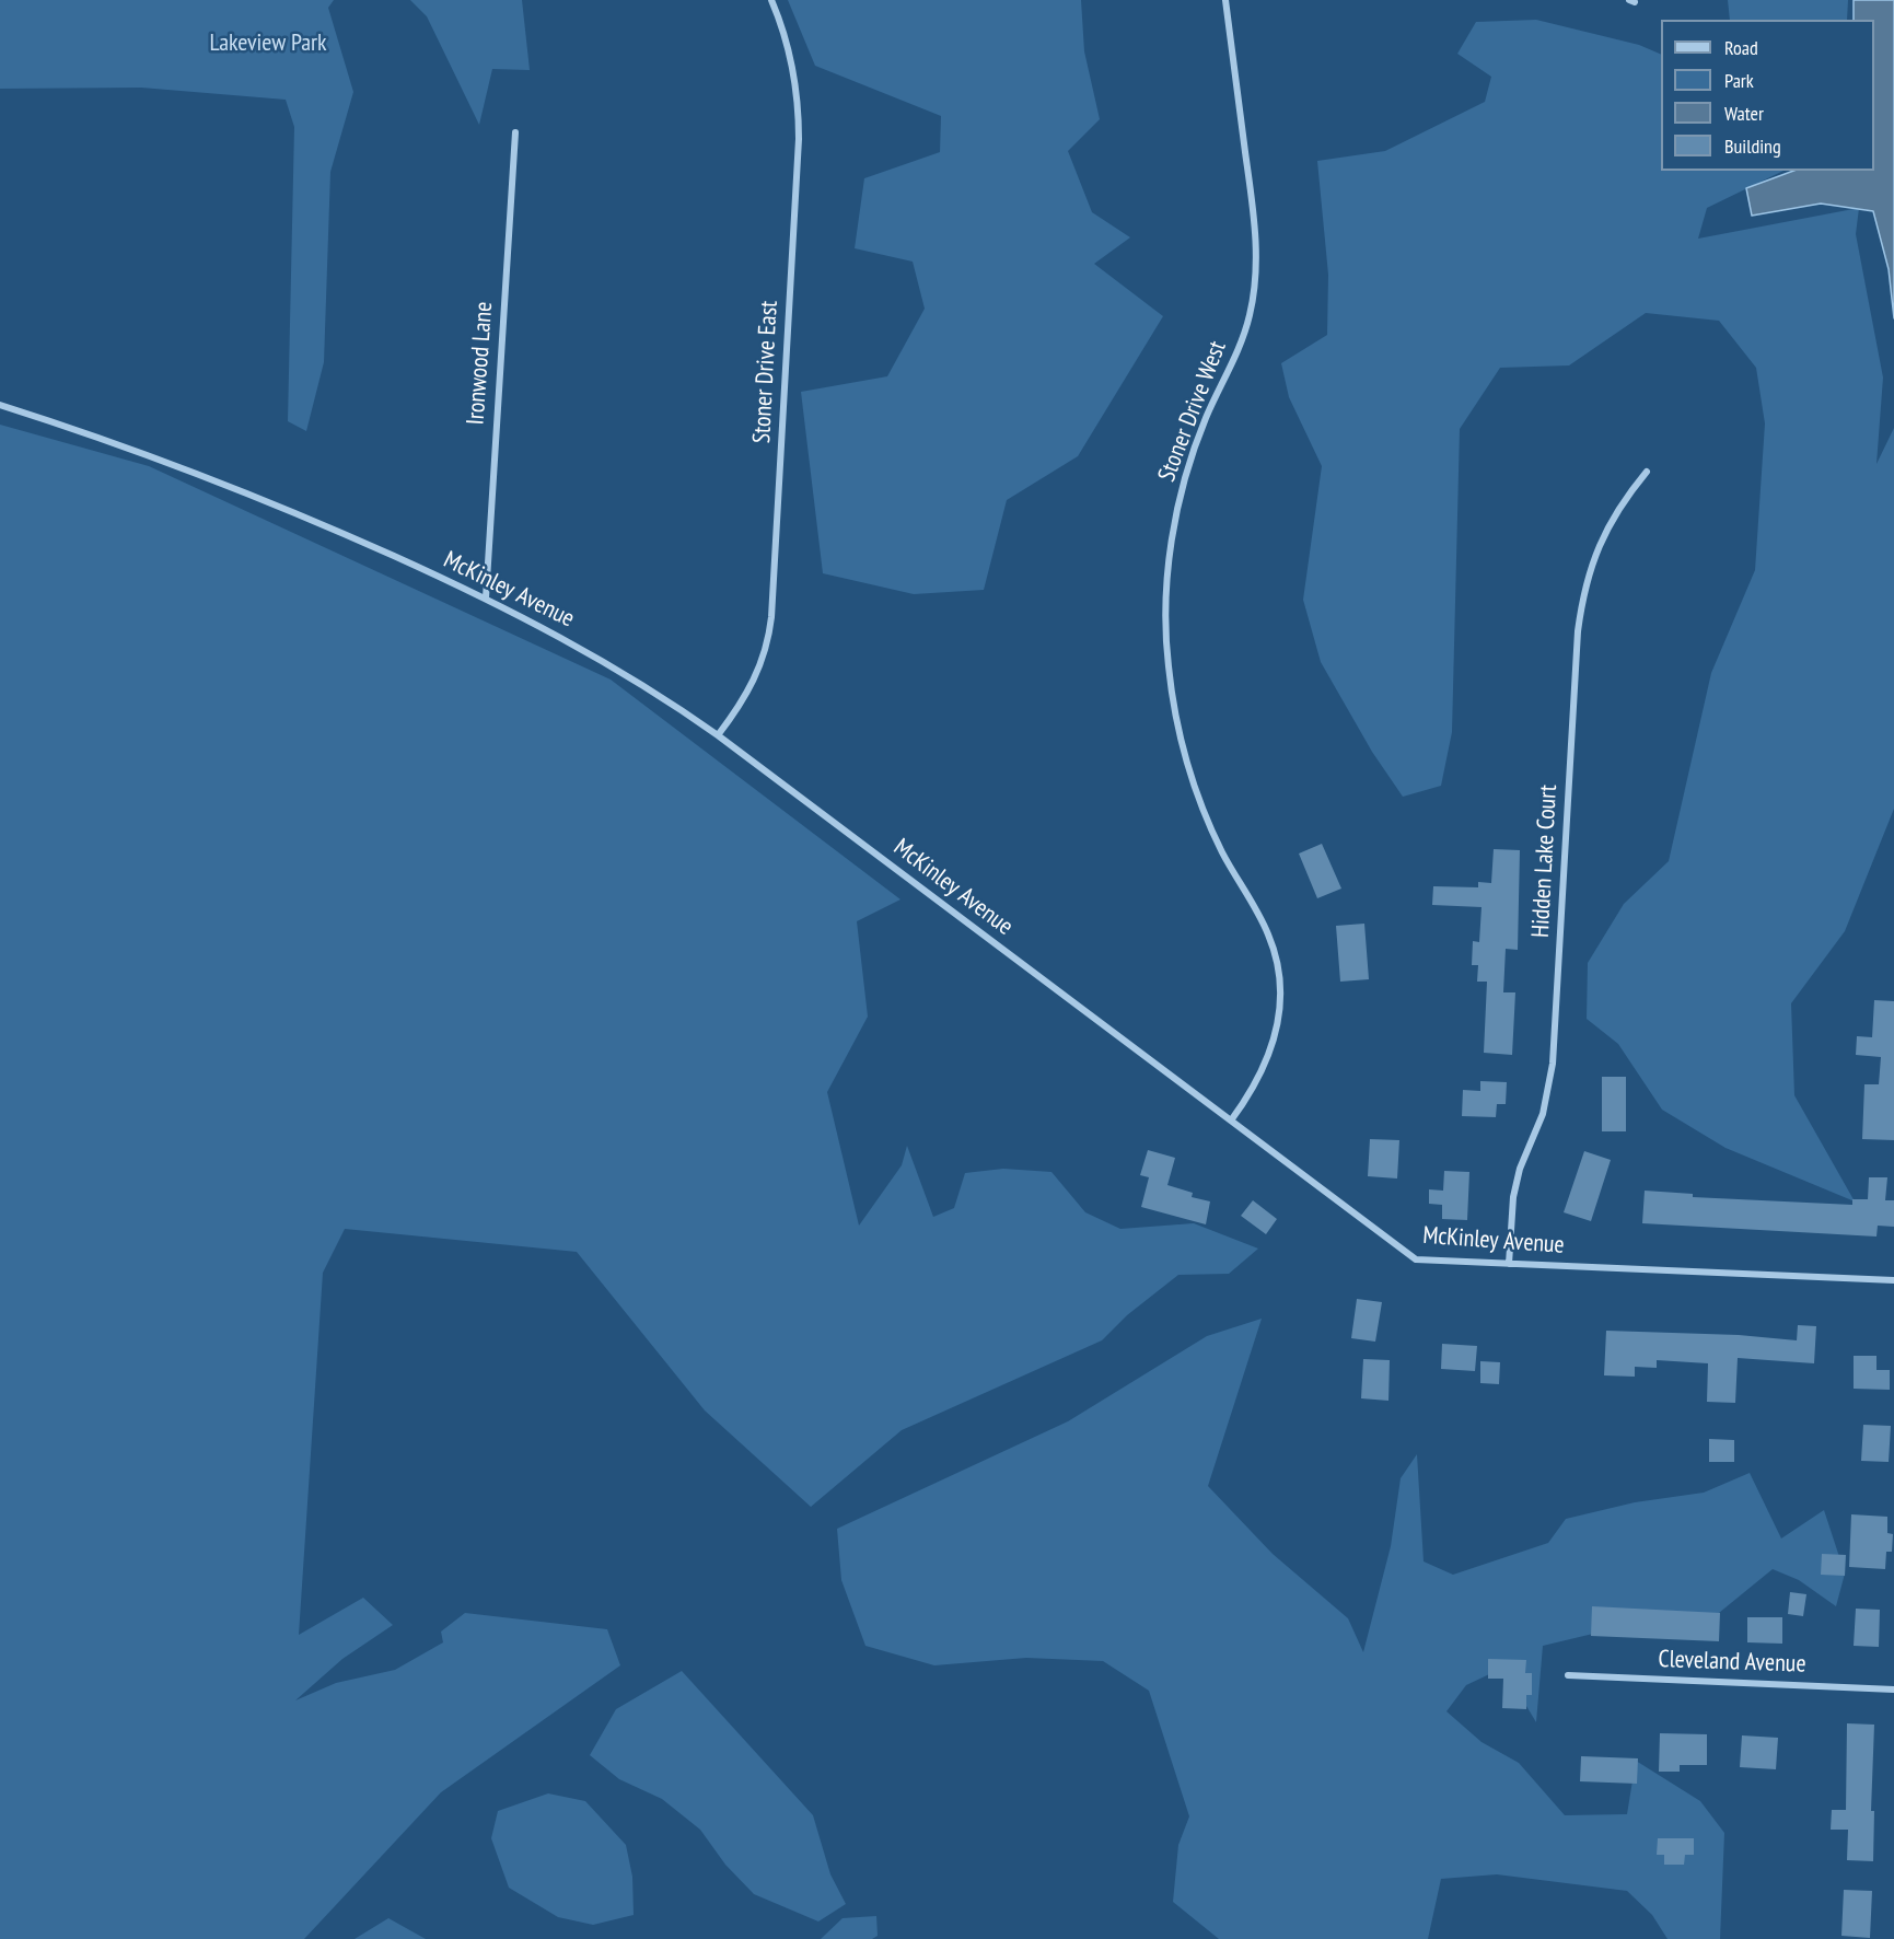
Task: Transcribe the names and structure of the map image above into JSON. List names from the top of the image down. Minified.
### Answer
{"streets":{"street":["Ironwood Lane","Stoner Drive East","Stoner Drive West","McKinley Avenue","Hidden Lake Court","Cleveland Avenue"]},"crossings":[["Ironwood Lane","McKinley Avenue"],["Stoner Drive East","McKinley Avenue"],["Stoner Drive West","McKinley Avenue"],["McKinley Avenue","Hidden Lake Court"]],"parks":["Lakeview Park"],"legend":["Road","Park","Water","Building"]}
